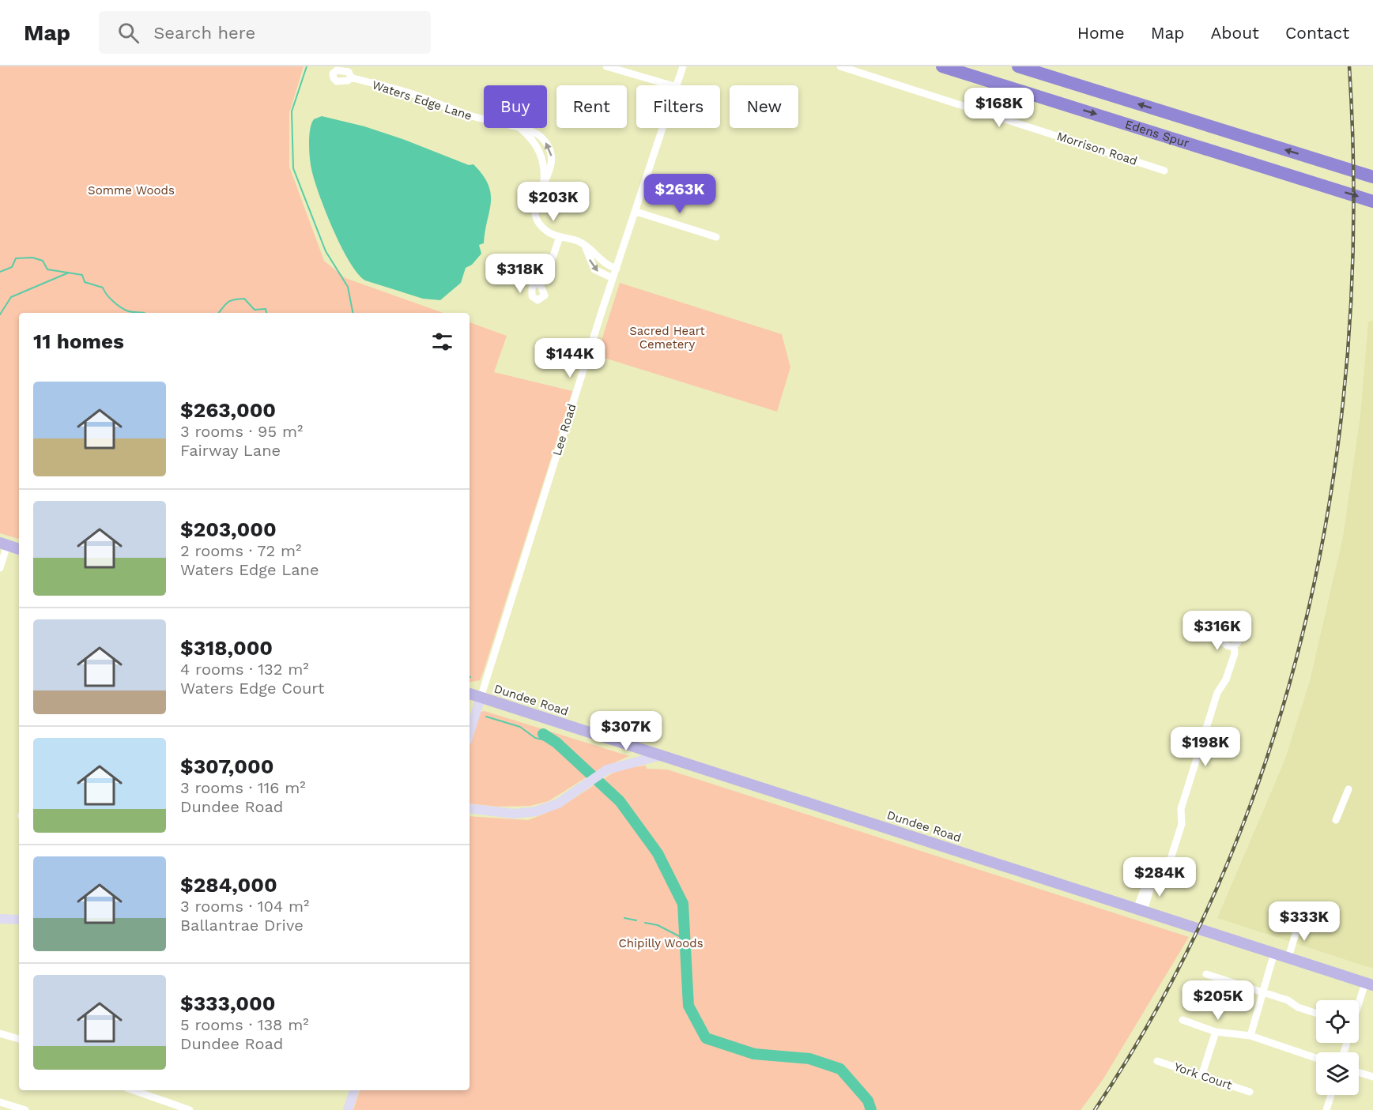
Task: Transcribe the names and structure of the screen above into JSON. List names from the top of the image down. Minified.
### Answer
{"streets":{"highway":["Edens Spur"],"main road":["Lee Road","Dundee Road"],"street":["Waters Edge Lane","Morrison Road","York Court"]},"crossings":[["Lee Road","Dundee Road"]],"parks":["Somme Woods","Sacred Heart Cemetery","Chipilly Woods"],"page":{"header":"Map","search":"Search here","nav":["Home","Map","About","Contact"],"chip":["Buy","Rent","Filters","New"],"price":["$168K","$263K","$203K","$318K","$144K","$316K","$307K","$198K","$284K","$333K","$205K"],"heading":"11 homes","list":[{"name":"$263,000","note":"3 rooms · 95 m² · Fairway Lane"},{"name":"$203,000","note":"2 rooms · 72 m² · Waters Edge Lane"},{"name":"$318,000","note":"4 rooms · 132 m² · Waters Edge Court"},{"name":"$307,000","note":"3 rooms · 116 m² · Dundee Road"},{"name":"$284,000","note":"3 rooms · 104 m² · Ballantrae Drive"},{"name":"$333,000","note":"5 rooms · 138 m² · Dundee Road"}]}}
